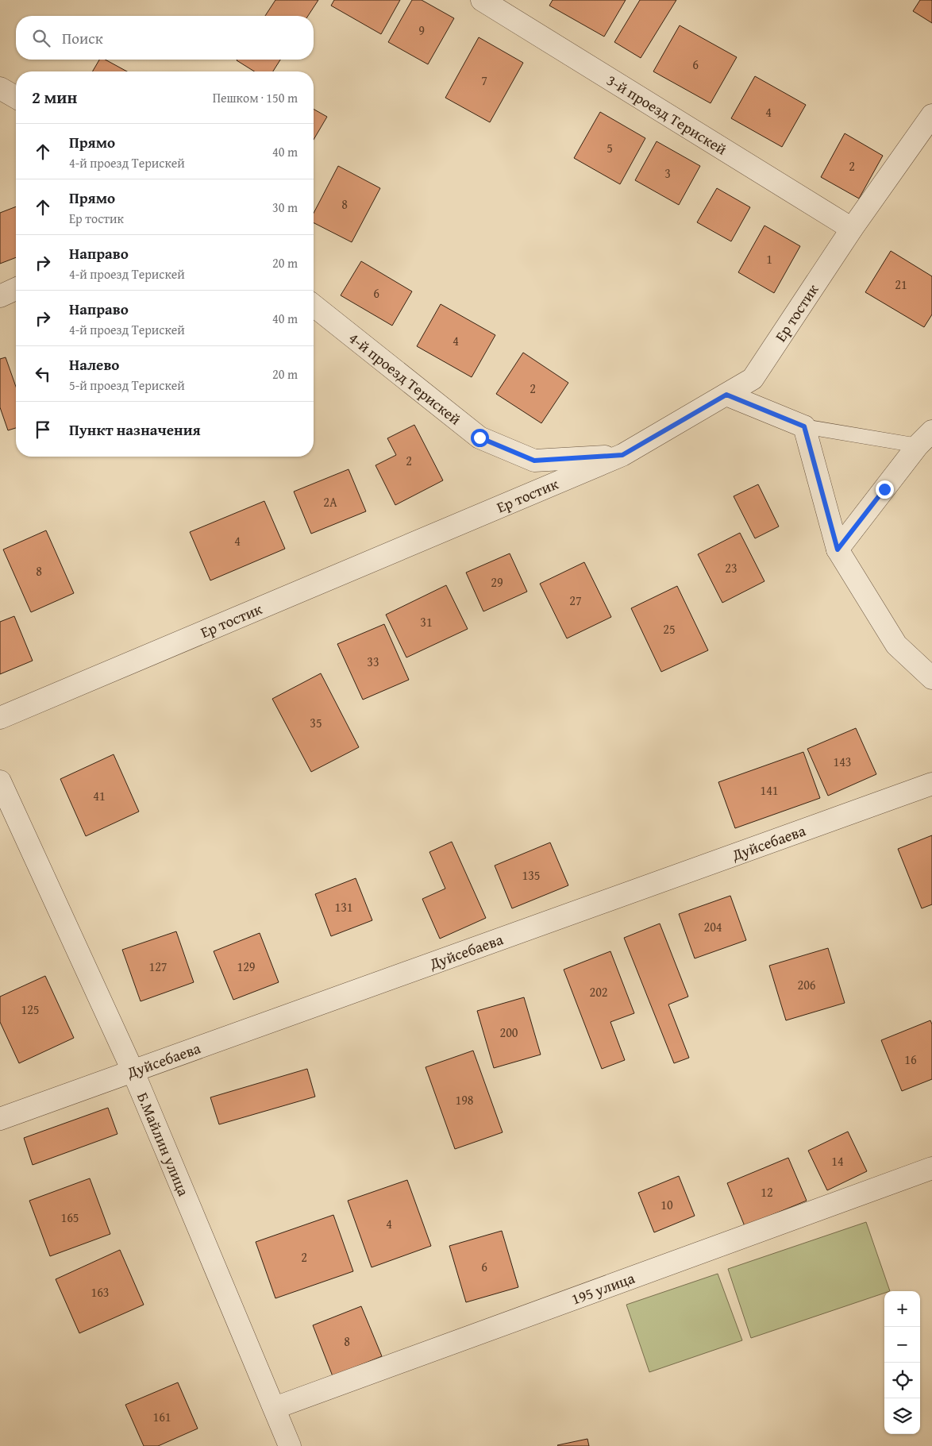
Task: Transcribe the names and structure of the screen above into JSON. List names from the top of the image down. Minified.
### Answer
{"streets":{"street":["3-й проезд Терискей","Ер тостик","4-й проезд Терискей","Дуйсебаева","Б.Майлин улица","195 улица"]},"crossings":[["3-й проезд Терискей","Ер тостик"],["Ер тостик","4-й проезд Терискей"],["Дуйсебаева","Б.Майлин улица"],["Б.Майлин улица","195 улица"]],"house_numbers":["9","6","7","4","5","2","3","8","1","21","6","4","2","2","2А","4","23","8","29","27","31","25","33","35","143","141","41","135","131","204","127","129","206","202","125","200","16","198","14","12","10","165","4","2","6","163","8","161"],"page":{"search":"Поиск","heading":["2 мин","Пешком · 150 m"],"list":[["Прямо","4-й проезд Терискей","40 m"],["Прямо","Ер тостик","30 m"],["Направо","4-й проезд Терискей","20 m"],["Направо","4-й проезд Терискей","40 m"],["Налево","5-й проезд Терискей","20 m"],"Пункт назначения"],"map_buttons":["+","−"]}}
